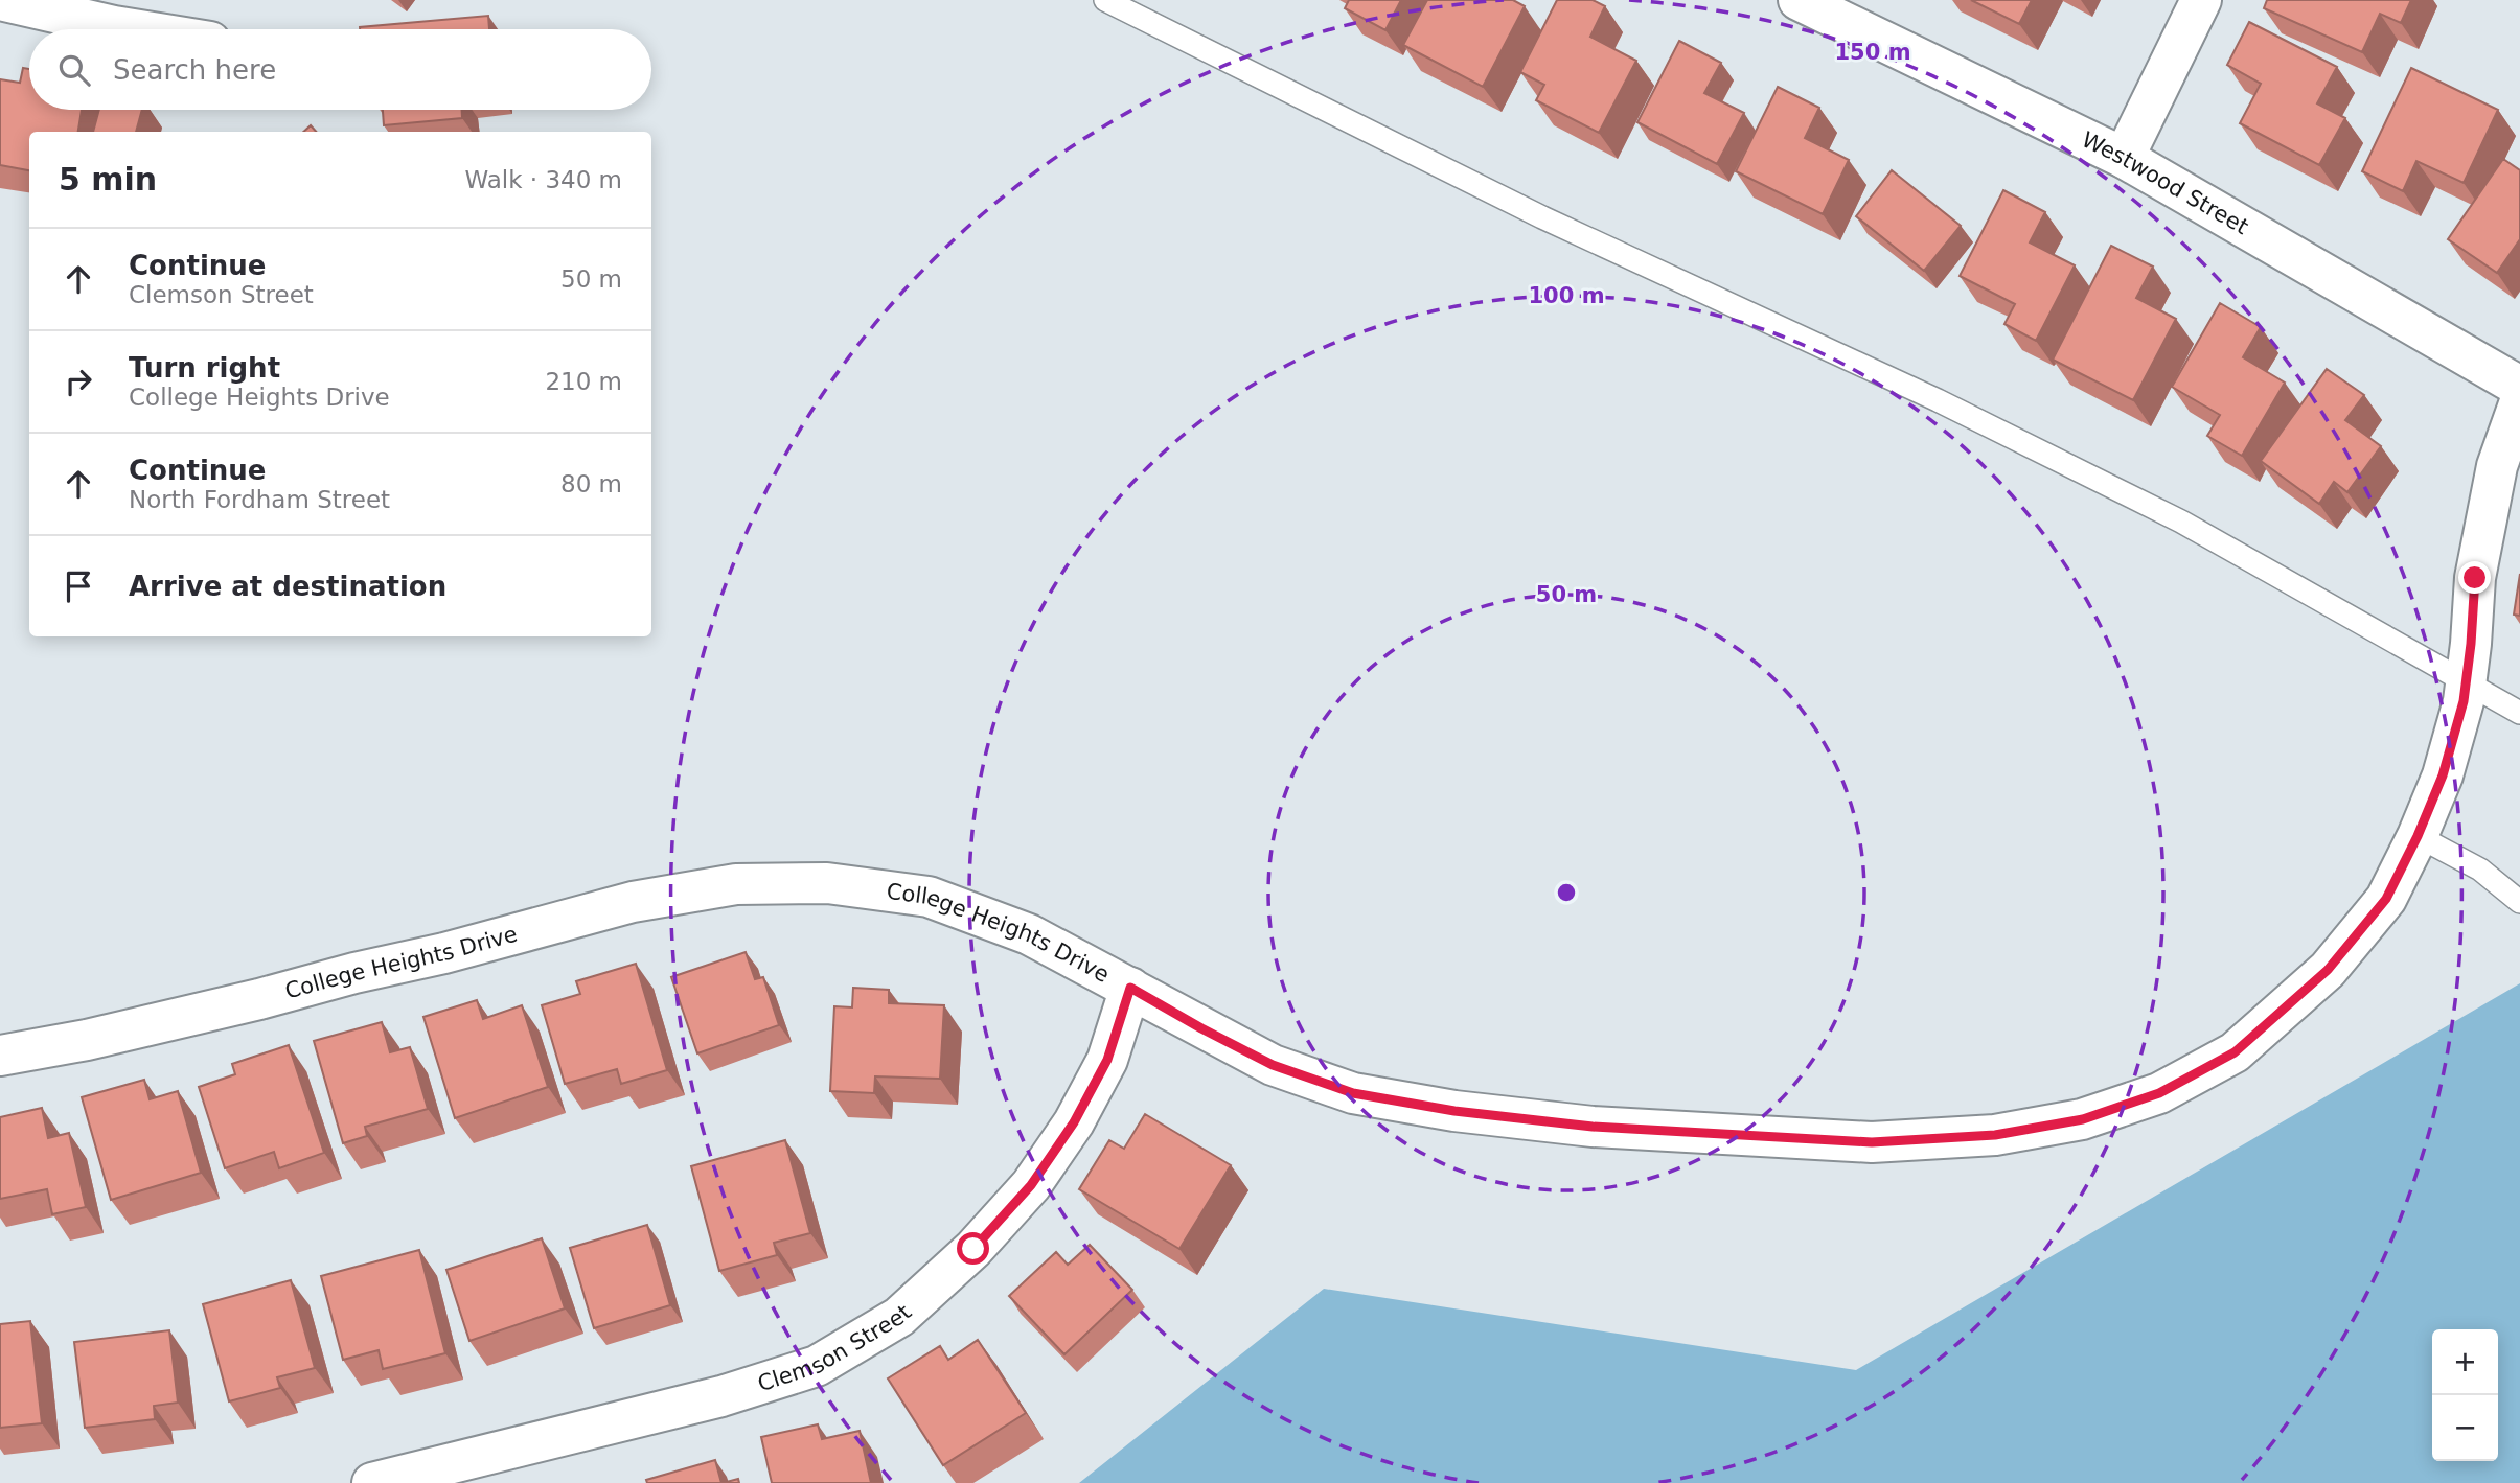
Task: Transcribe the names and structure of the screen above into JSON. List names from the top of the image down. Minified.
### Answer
{"streets":{"street":["Westwood Street","College Heights Drive","Clemson Street"]},"crossings":[["College Heights Drive","Clemson Street"]],"page":{"search":"Search here","heading":["5 min","Walk · 340 m"],"list":[["Continue","Clemson Street","50 m"],["Turn right","College Heights Drive","210 m"],["Continue","North Fordham Street","80 m"],"Arrive at destination"],"map_buttons":["+","−"]},"rings":["150 m","100 m","50 m"]}
